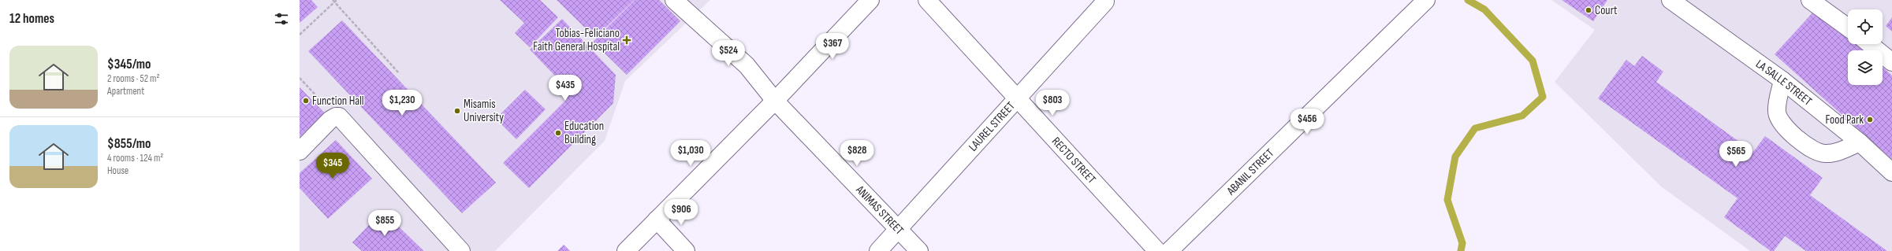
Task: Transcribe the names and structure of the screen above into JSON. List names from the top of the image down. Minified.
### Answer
{"streets":{"street":["LA SALLE STREET","LAUREL STREET","RECTO STREET","ABANIL STREET","ANIMAS STREET"]},"crossings":[["LAUREL STREET","RECTO STREET"],["LAUREL STREET","ANIMAS STREET"]],"places":{"other":["Court","Function Hall","Misamis University","Food Park","Education Building"],"health":["Tobias-Feliciano Faith General Hospital"]},"page":{"heading":"12 homes","price":["$367","$524","$435","$1,230","$803","$456","$1,030","$828","$565","$345","$906","$855"],"list":[{"name":"$345/mo","note":"2 rooms · 52 m² · Apartment"},{"name":"$855/mo","note":"4 rooms · 124 m² · House"}]}}
